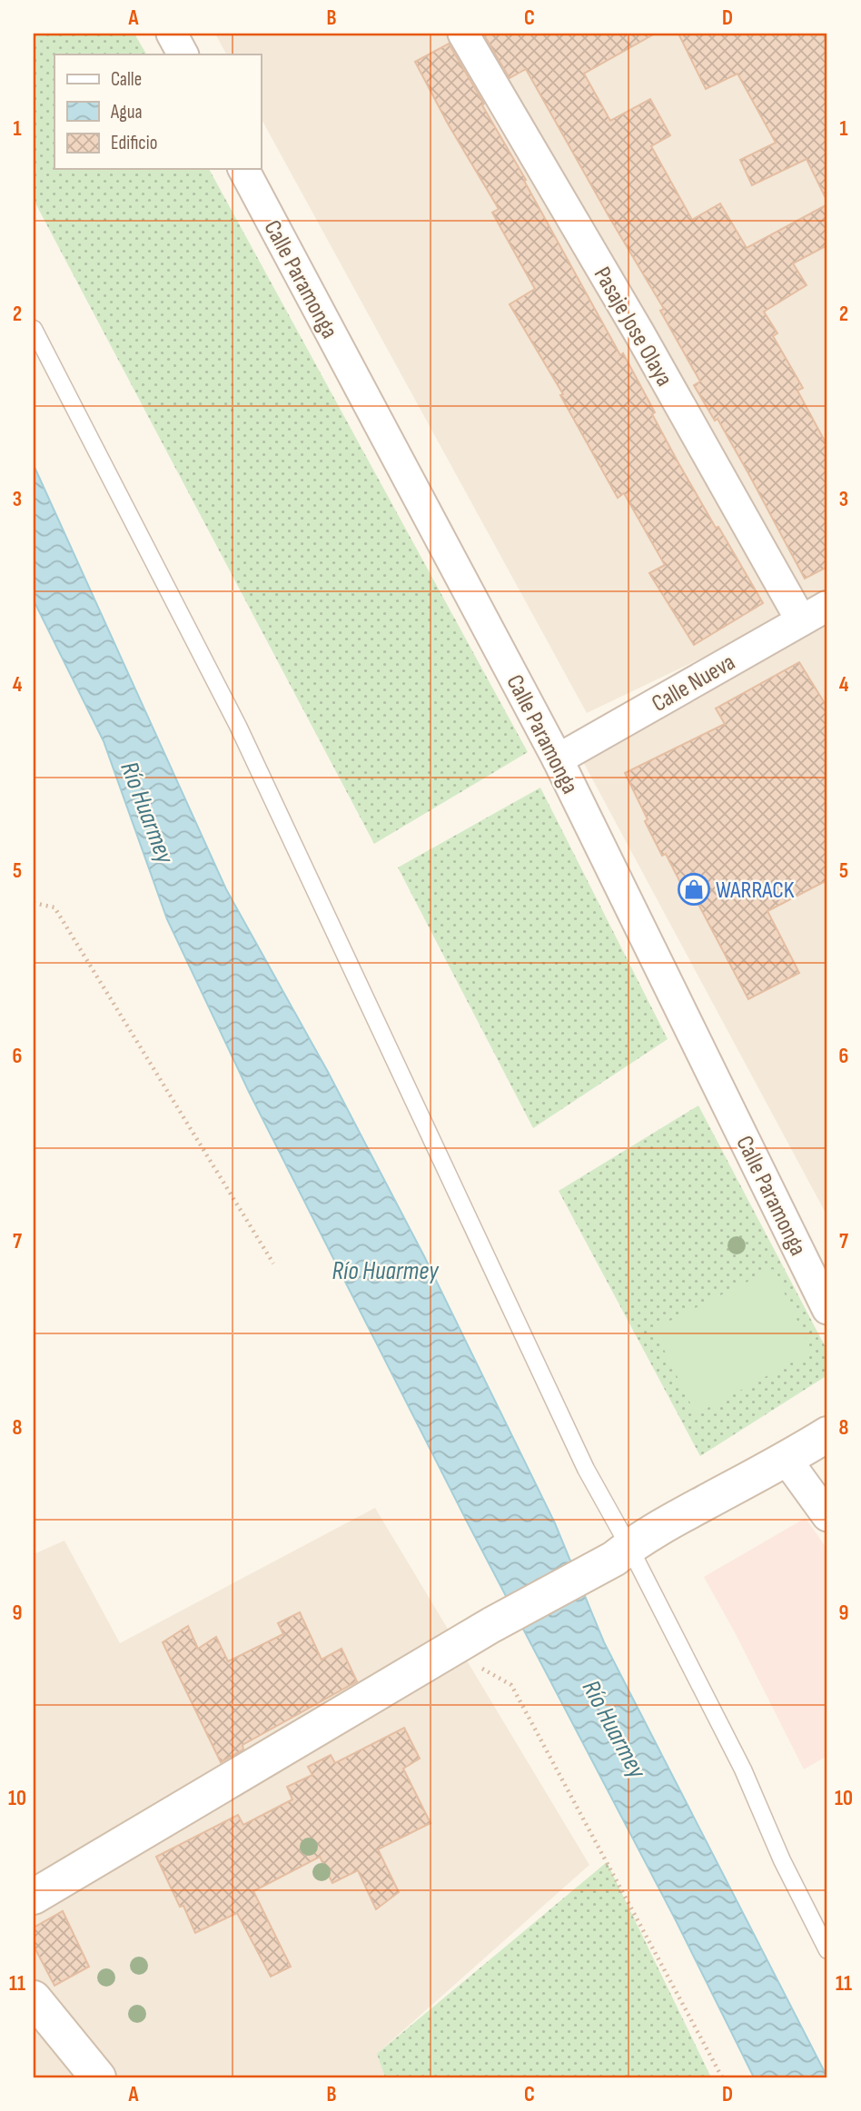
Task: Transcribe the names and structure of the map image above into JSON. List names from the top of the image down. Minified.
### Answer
{"streets":{"street":["Calle Paramonga","Pasaje Jose Olaya","Calle Nueva"]},"crossings":[["Calle Paramonga","Calle Nueva"],["Pasaje Jose Olaya","Calle Nueva"]],"water":["Río Huarmey"],"places":{"shop":["WARRACK"]},"legend":["Calle","Agua","Edificio"],"grid":{"columns":["A","B","C","D"],"rows":["1","2","3","4","5","6","7","8","9","10","11"]}}
